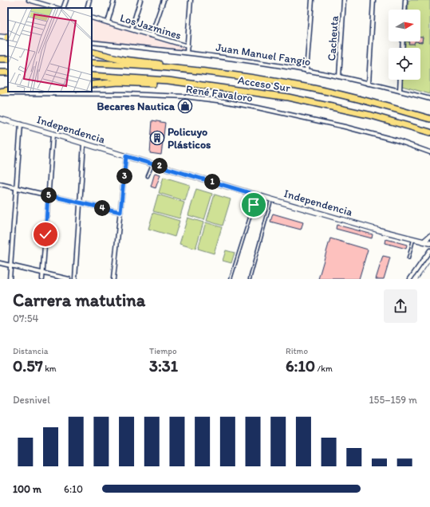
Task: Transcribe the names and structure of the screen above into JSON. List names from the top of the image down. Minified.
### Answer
{"streets":{"highway":["Acceso Sur"],"street":["Los Jazmines","Cacheuta","Juan Manuel Fangio","René Favaloro","Independencia"]},"crossings":[["Cacheuta","Juan Manuel Fangio"]],"places":{"shop":["Becares Nautica"],"building":["Policuyo Plásticos"]},"north":"right","page":{"pins":["2","3","1","5","4"],"heading":["Carrera matutina","07:54"],"stats":[["Distancia","0.57 km"],["Tiempo","3:31"],["Ritmo","6:10 /km"]],"chart":["Desnivel","155–159 m"],"list":[{"name":"100 m","note":"6:10"}]}}
